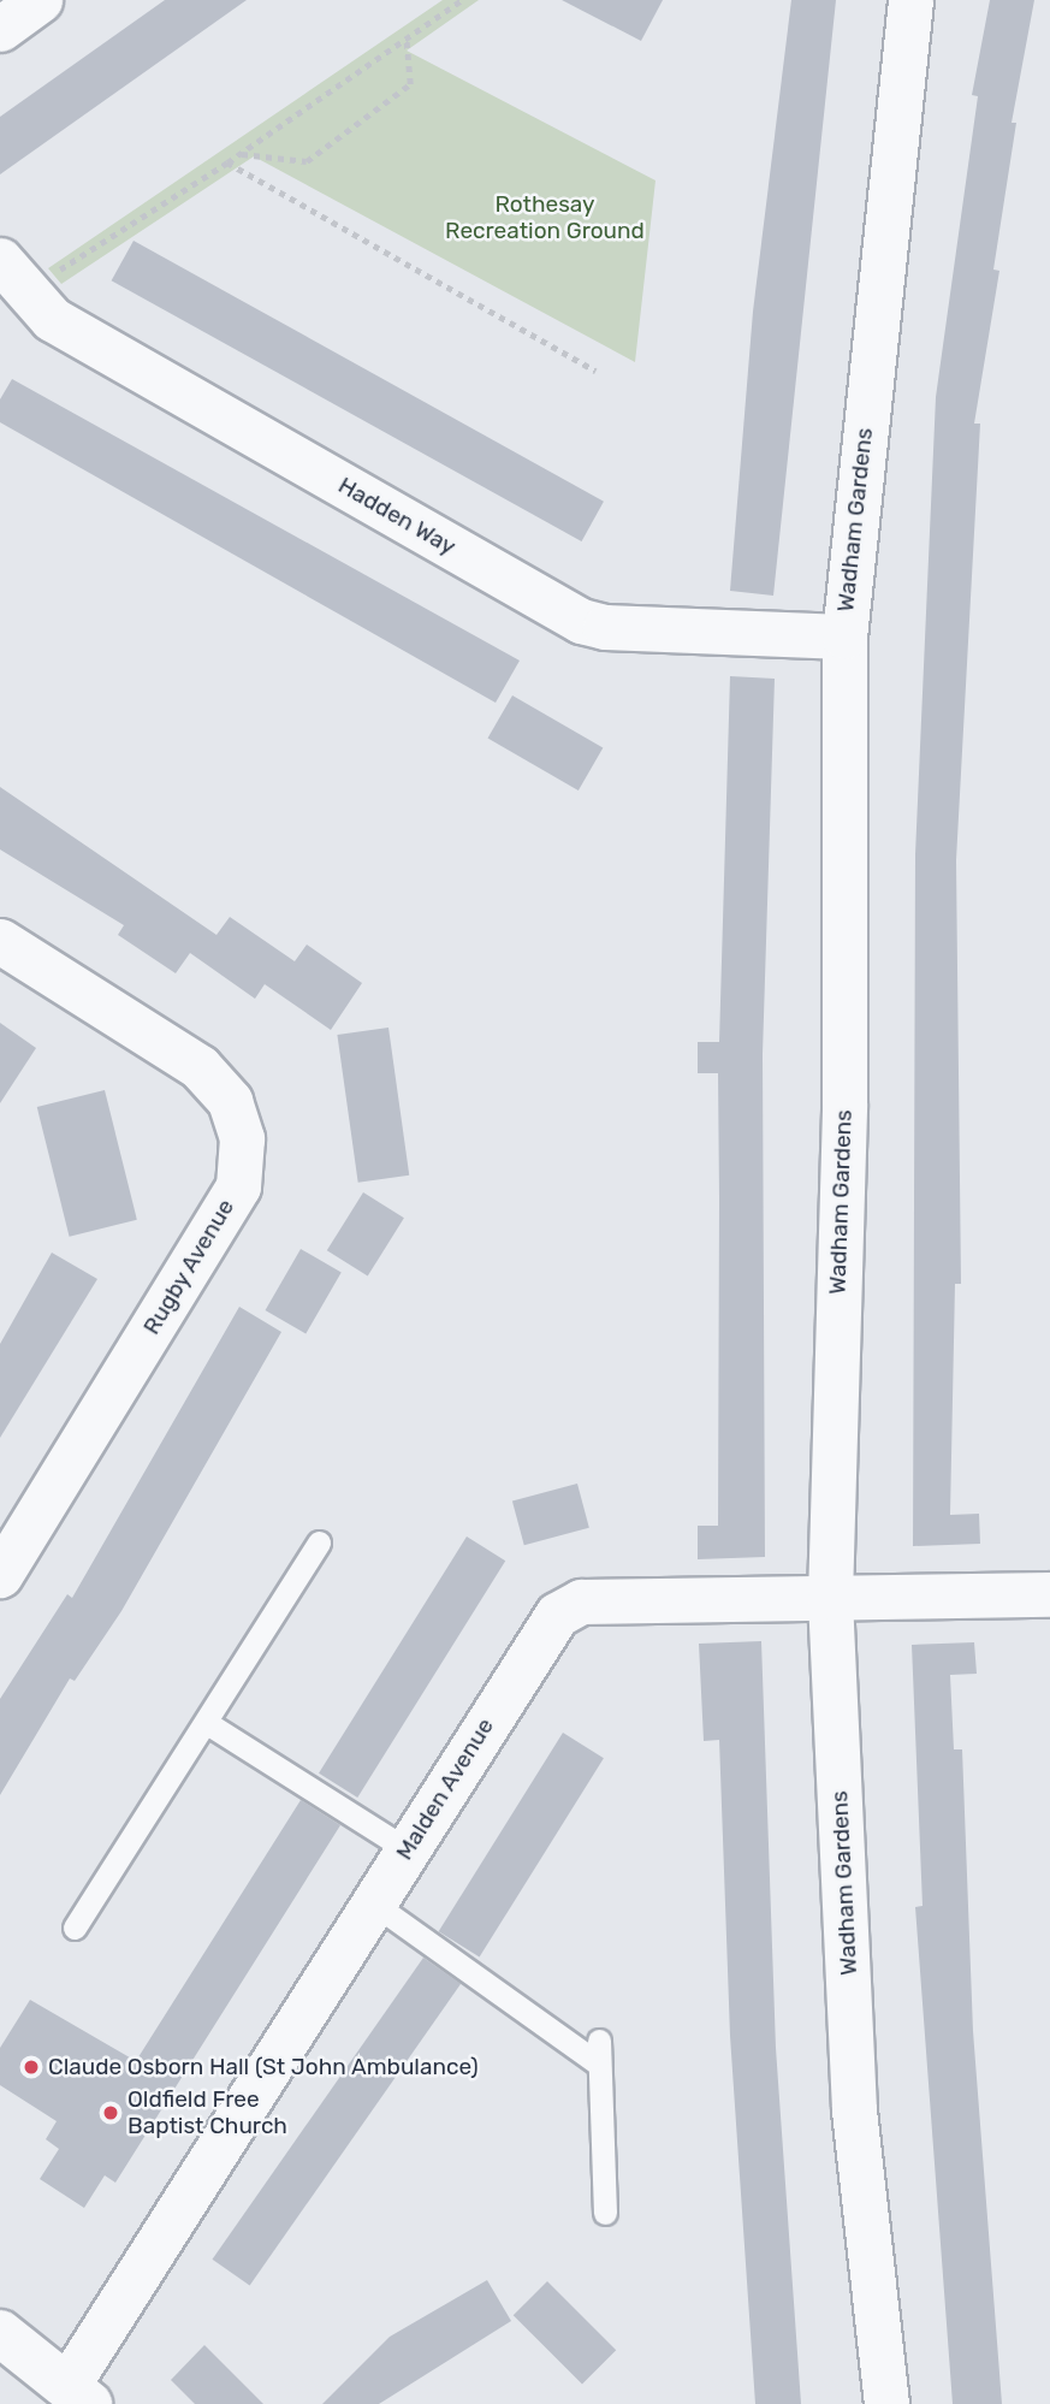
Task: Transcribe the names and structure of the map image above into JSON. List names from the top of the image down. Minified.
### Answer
{"streets":{"street":["Hadden Way","Wadham Gardens","Rugby Avenue","Malden Avenue"]},"crossings":[["Hadden Way","Wadham Gardens"],["Wadham Gardens","Malden Avenue"]],"parks":["Rothesay Recreation Ground"],"places":["Claude Osborn Hall (St John Ambulance)","Oldfield Free Baptist Church"]}
